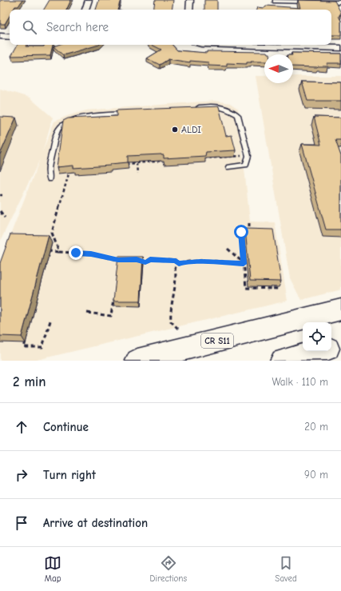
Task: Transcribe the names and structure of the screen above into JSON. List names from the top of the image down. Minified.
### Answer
{"streets":{"main road":["CR S11"]},"places":["ALDI"],"north":"left","page":{"search":"Search here","heading":["2 min","Walk · 110 m"],"list":[["Continue","20 m"],["Turn right","90 m"],"Arrive at destination"],"nav":["Map","Directions","Saved"]}}
